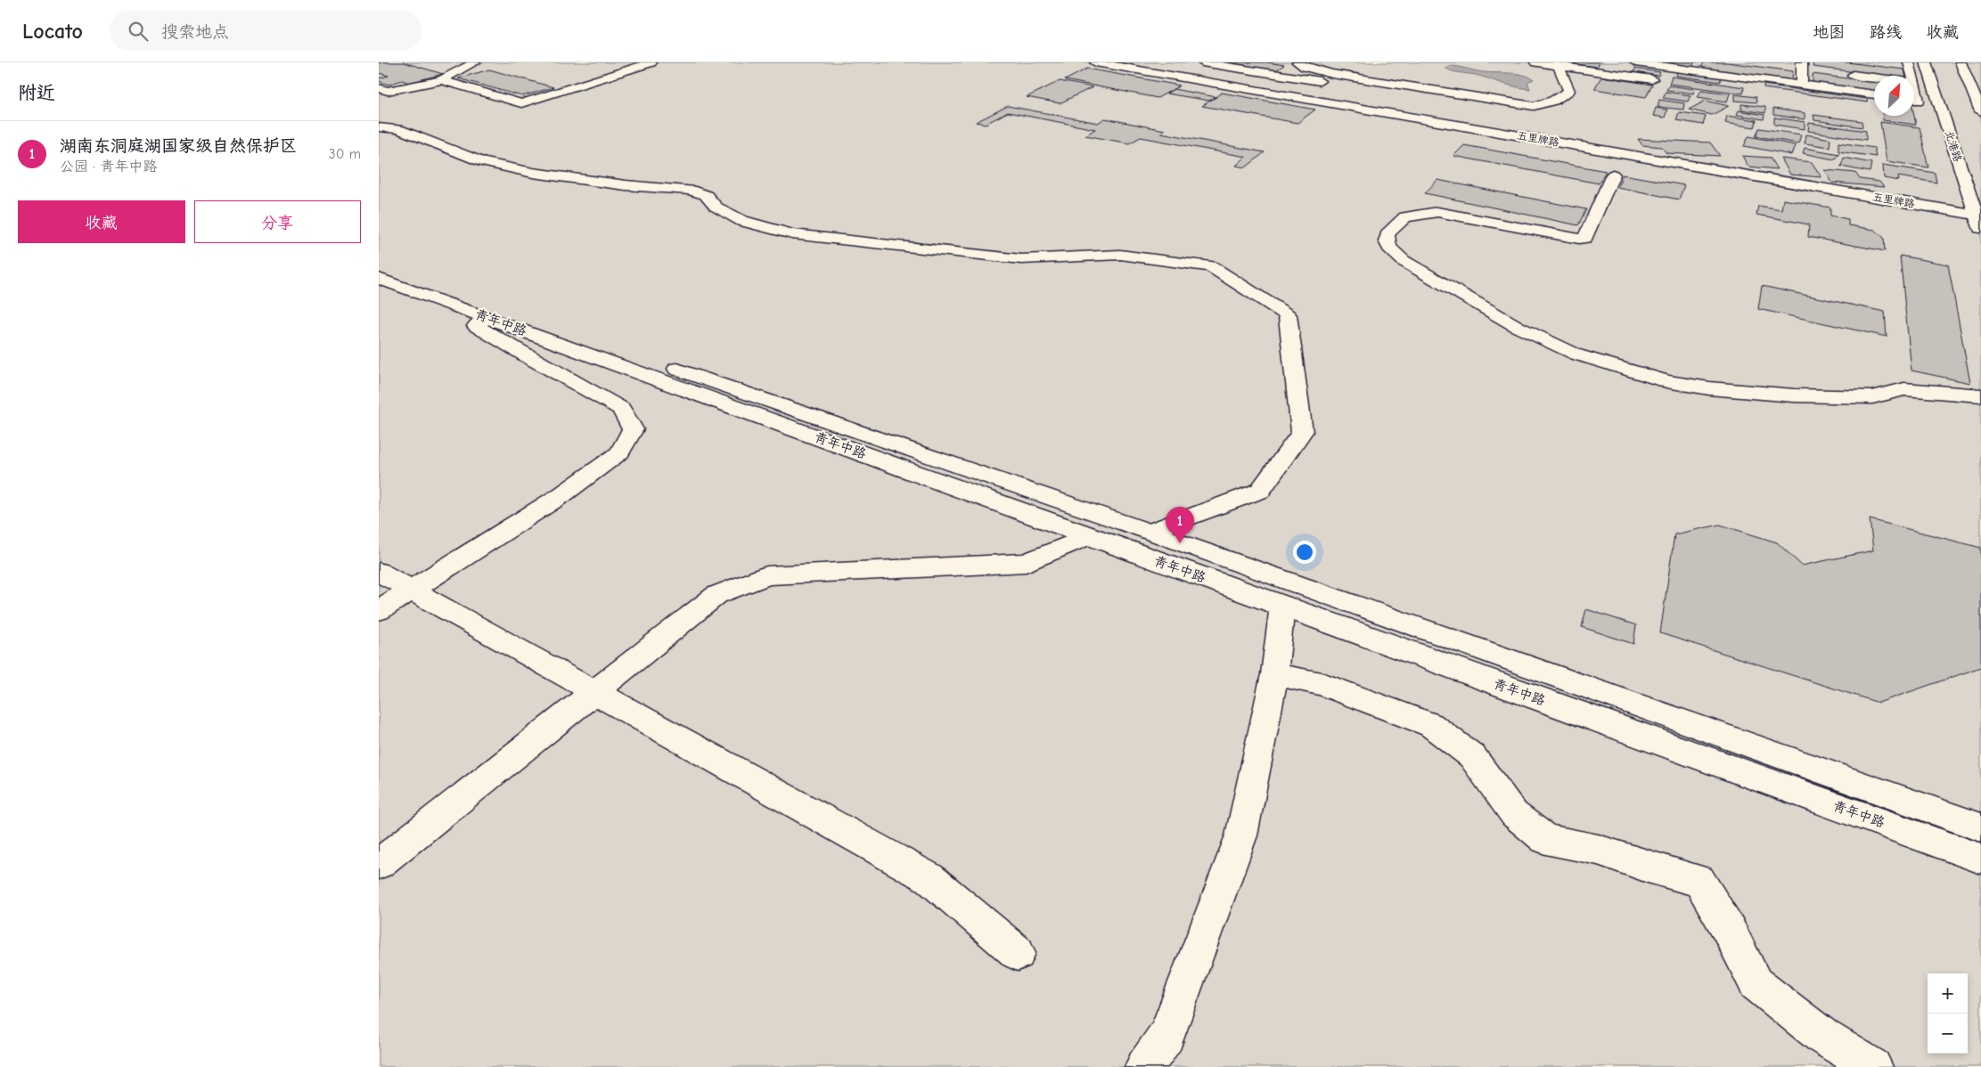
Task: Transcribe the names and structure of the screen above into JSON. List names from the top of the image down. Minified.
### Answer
{"streets":{"street":["五里牌路","北港路","青年中路"]},"crossings":[["五里牌路","北港路"]],"north":"top right","page":{"header":"Locato","search":"搜索地点","nav":["地图","路线","收藏"],"heading":"附近","list":[{"mark":"1","name":"湖南东洞庭湖国家级自然保护区","note":"公园 · 青年中路","value":"30 m"}],"buttons":["收藏","分享"],"pins":"1","map_buttons":["+","−"]}}
